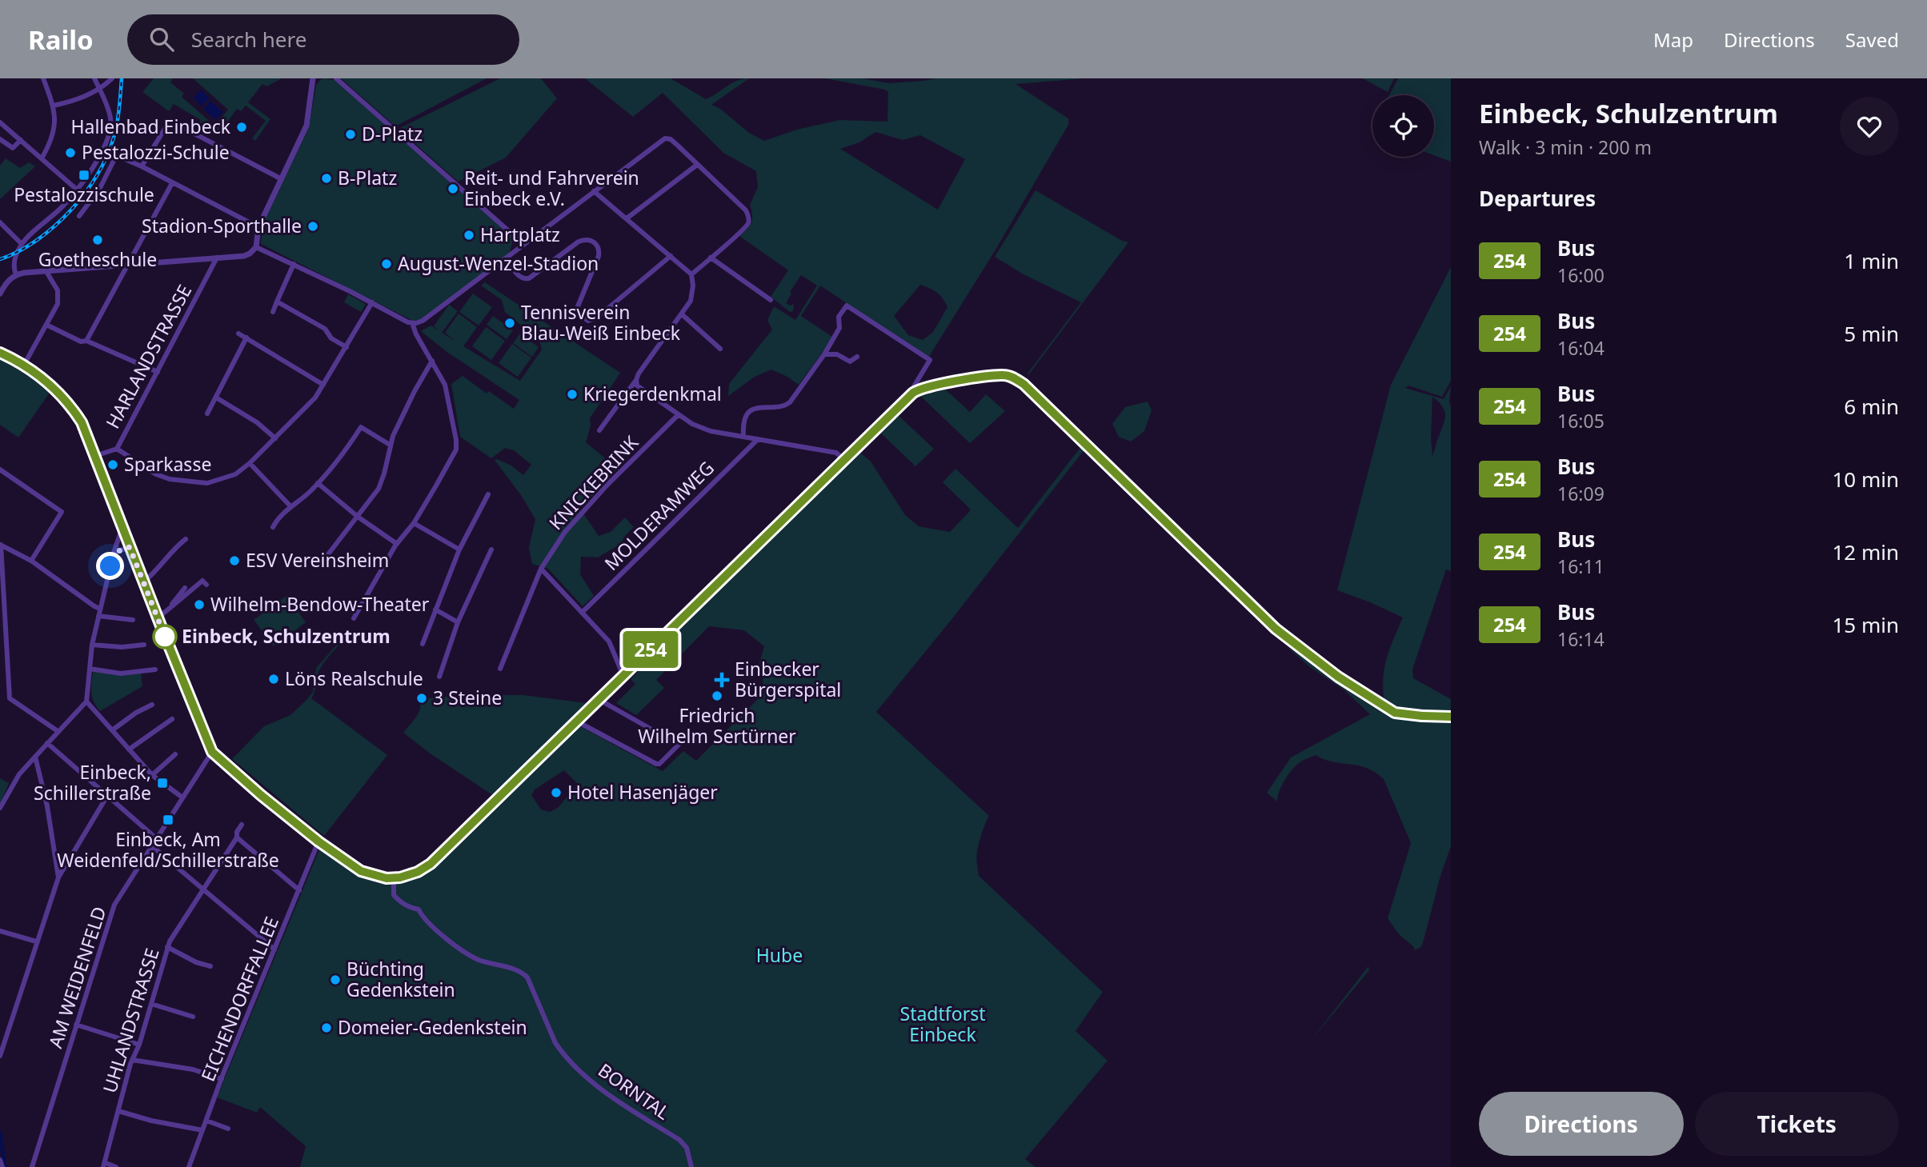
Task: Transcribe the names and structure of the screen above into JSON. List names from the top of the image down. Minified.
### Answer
{"streets":{"street":["HARLANDSTRASSE","KNICKEBRINK","MOLDERAMWEG","AM WEIDENFELD","EICHENDORFFALLEE","UHLANDSTRASSE","BORNTAL"]},"parks":["Hube","Stadtforst Einbeck"],"places":{"other":["Hallenbad Einbeck","D-Platz","Pestalozzi-Schule","B-Platz","Reit- und Fahrverein Einbeck e.V.","Stadion-Sporthalle","Hartplatz","Goetheschule","August-Wenzel-Stadion","Tennisverein Blau-Weiß Einbeck","Kriegerdenkmal","Sparkasse","ESV Vereinsheim","Wilhelm-Bendow-Theater","Einbeck, Schulzentrum","Löns Realschule","Friedrich Wilhelm Sertürner","3 Steine","Hotel Hasenjäger","Büchting Gedenkstein","Domeier-Gedenkstein"],"transit":["Pestalozzischule","Einbeck, Schillerstraße","Einbeck, Am Weidenfeld/Schillerstraße"],"health":["Einbecker Bürgerspital"]},"lines":["bus line 254"],"page":{"header":"Railo","search":"Search here","nav":["Map","Directions","Saved"],"on_map":"254","heading":[["Einbeck, Schulzentrum","Walk · 3 min · 200 m"],"Departures"],"list":[{"mark":"254","name":"Bus","note":"16:00","value":"1 min"},{"mark":"254","name":"Bus","note":"16:04","value":"5 min"},{"mark":"254","name":"Bus","note":"16:05","value":"6 min"},{"mark":"254","name":"Bus","note":"16:09","value":"10 min"},{"mark":"254","name":"Bus","note":"16:11","value":"12 min"},{"mark":"254","name":"Bus","note":"16:14","value":"15 min"}],"buttons":["Directions","Tickets"]}}
